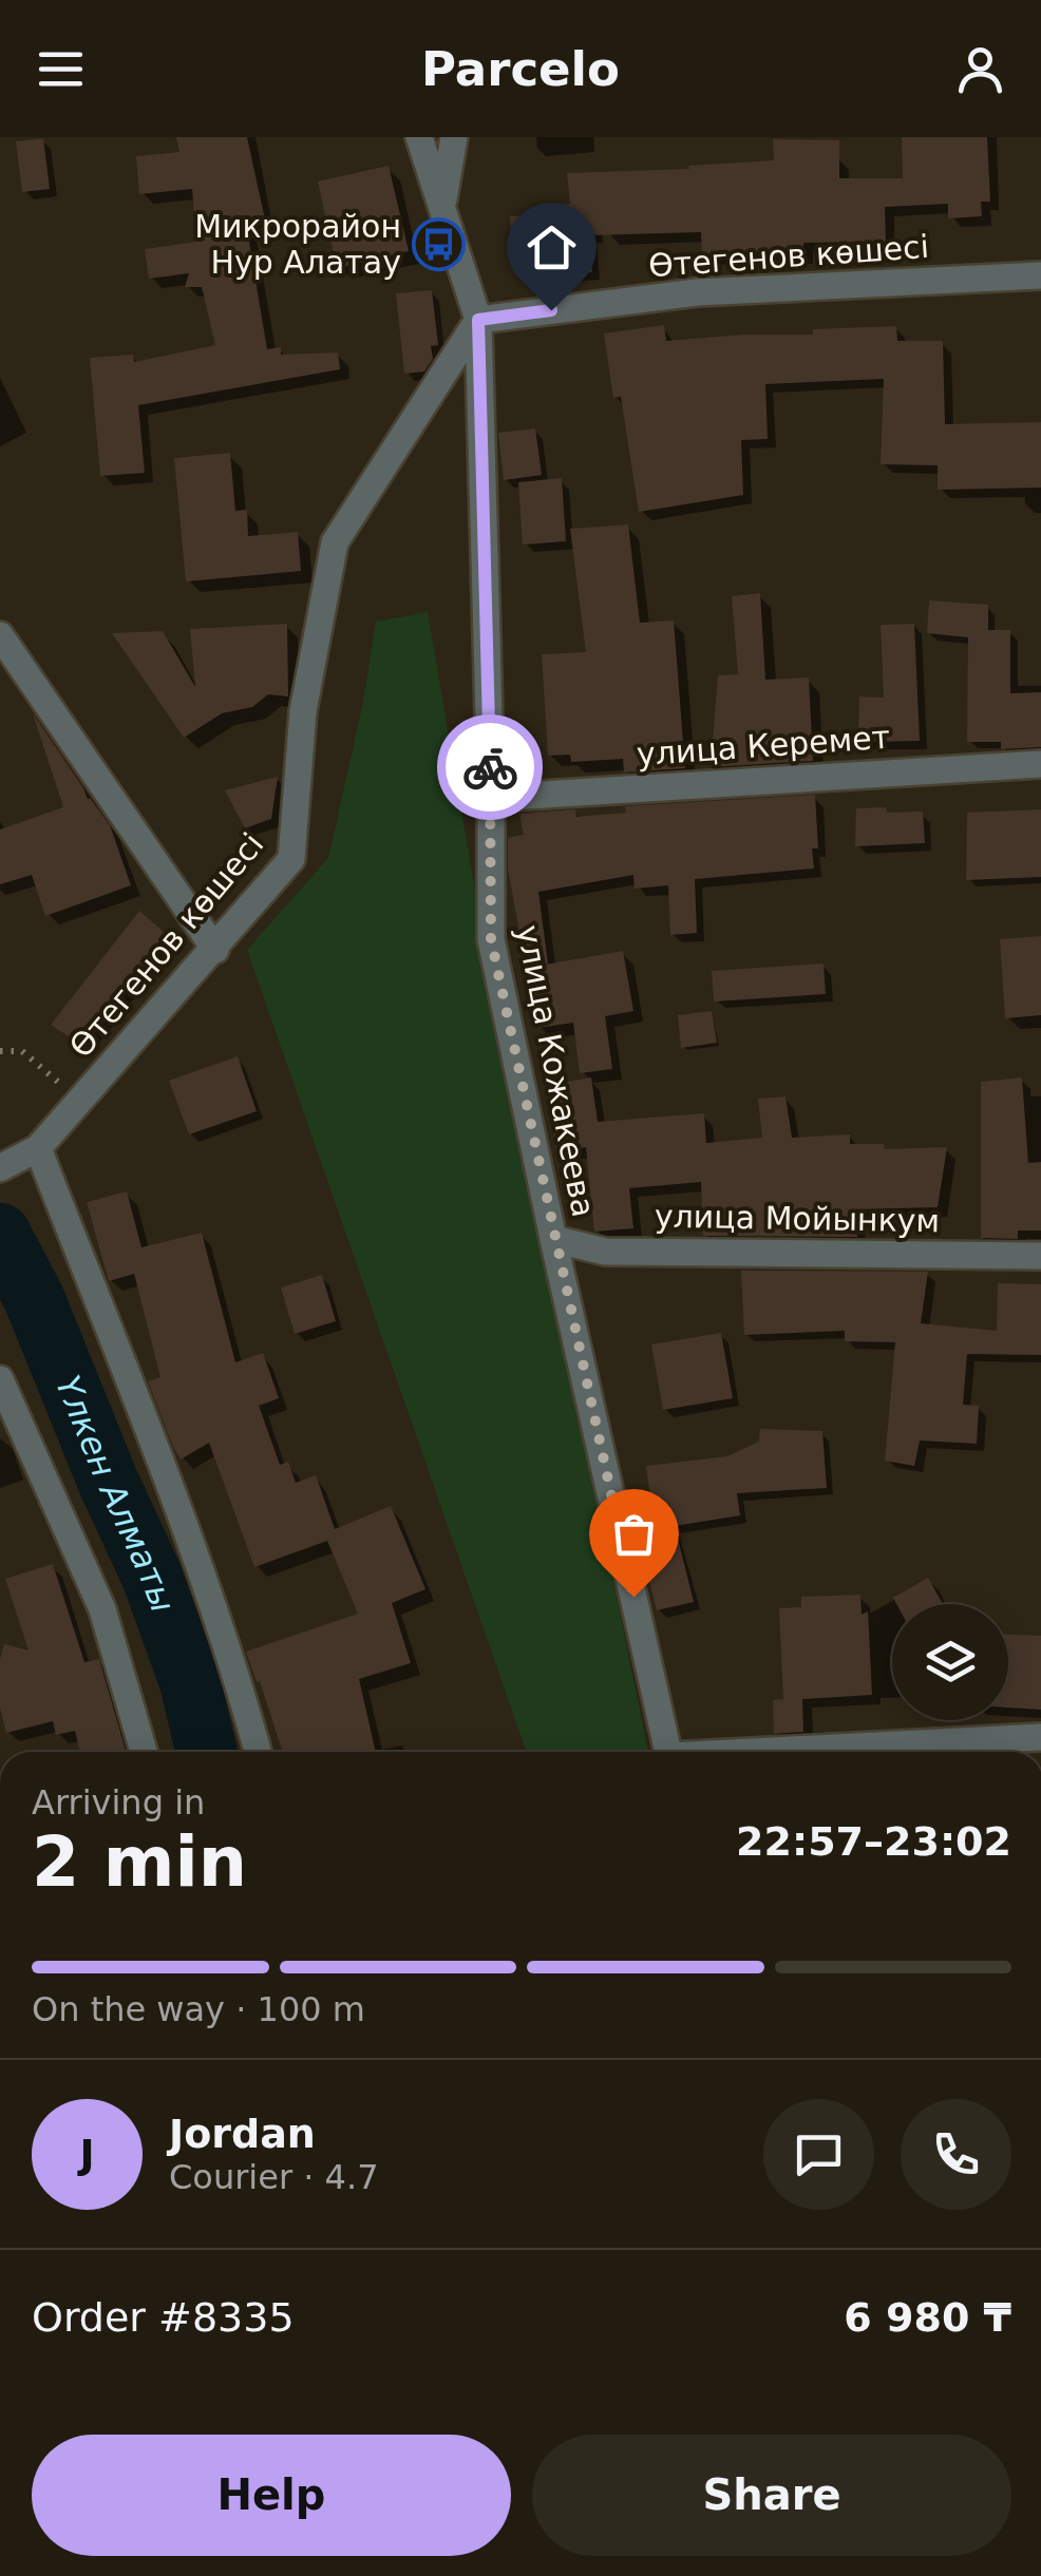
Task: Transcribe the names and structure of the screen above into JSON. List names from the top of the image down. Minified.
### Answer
{"streets":{"street":["Өтегенов көшесі","улица Керемет","улица Кожакеева","улица Мойынкум"]},"crossings":[["Өтегенов көшесі","улица Кожакеева"],["улица Керемет","улица Кожакеева"],["улица Кожакеева","улица Мойынкум"]],"water":["Үлкен Алматы"],"places":{"bus stop":["Микрорайон Нур Алатау"]},"page":{"header":"Parcelo","heading":["2 min","Arriving in","22:57–23:02"],"panel":["Jordan","Courier · 4.7","Order #8335","6 980 ₸"],"bar":"On the way · 100 m","round":"J","buttons":["Help","Share"]}}
